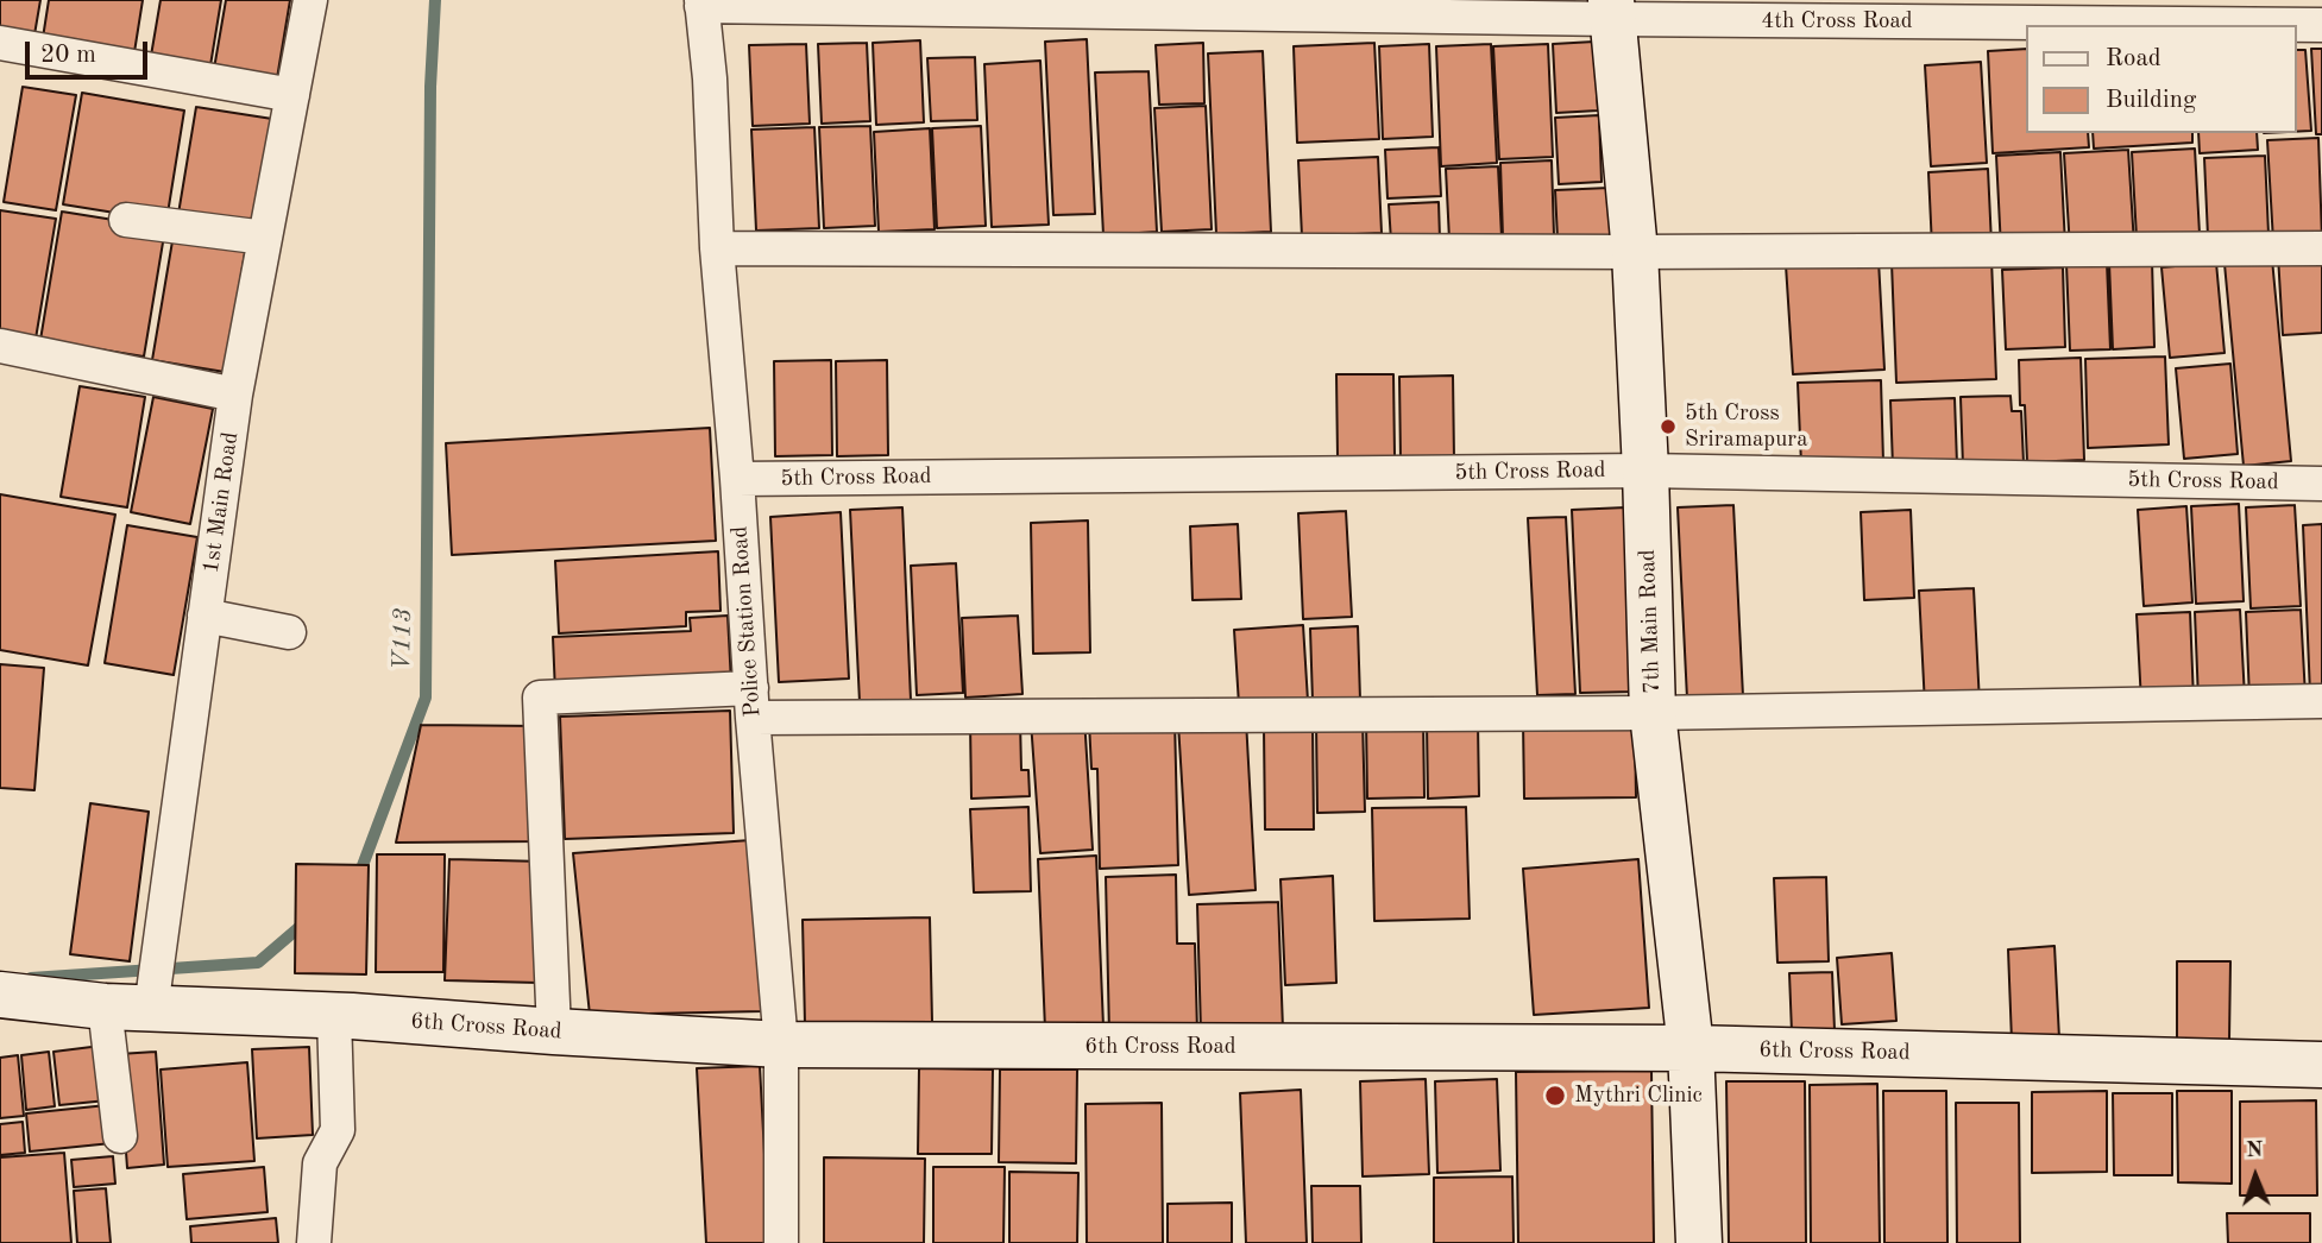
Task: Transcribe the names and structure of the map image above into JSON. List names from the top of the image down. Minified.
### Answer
{"streets":{"street":["4th Cross Road","5th Cross Road","1st Main Road","Police Station Road","7th Main Road","6th Cross Road"]},"crossings":[["4th Cross Road","Police Station Road"],["4th Cross Road","7th Main Road"],["5th Cross Road","Police Station Road"],["5th Cross Road","7th Main Road"],["1st Main Road","6th Cross Road"],["Police Station Road","6th Cross Road"],["7th Main Road","6th Cross Road"]],"water":["V113"],"places":["5th Cross Sriramapura","Mythri Clinic"],"legend":["Road","Building"],"scale_bar":"20 m","north":"top"}
